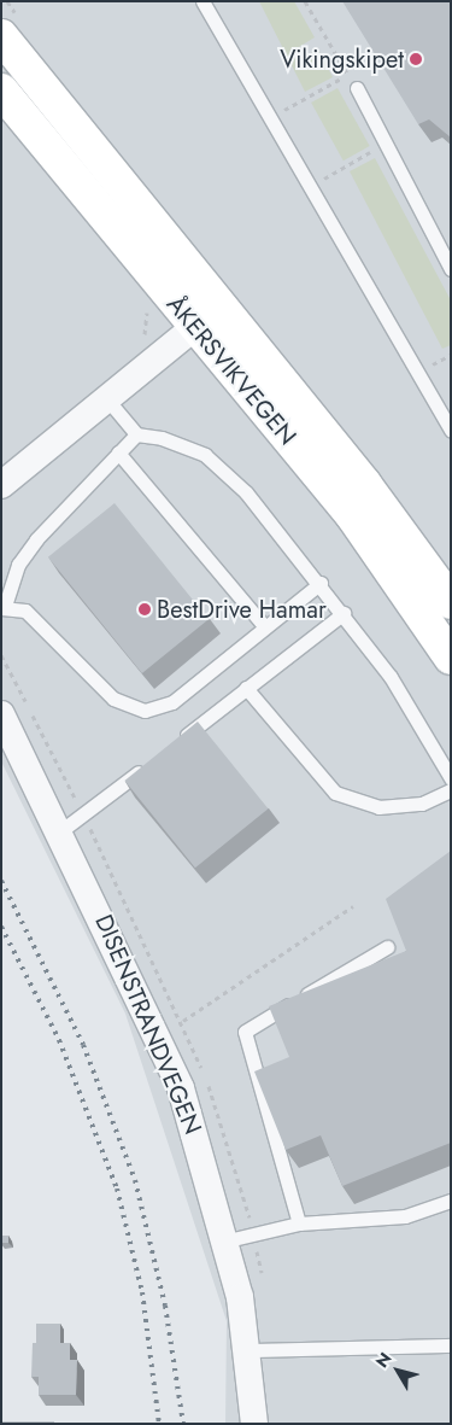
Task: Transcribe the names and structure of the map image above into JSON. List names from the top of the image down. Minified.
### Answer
{"streets":{"street":["ÅKERSVIKVEGEN","DISENSTRANDVEGEN"]},"places":["Vikingskipet","BestDrive Hamar"],"north":"top left"}
